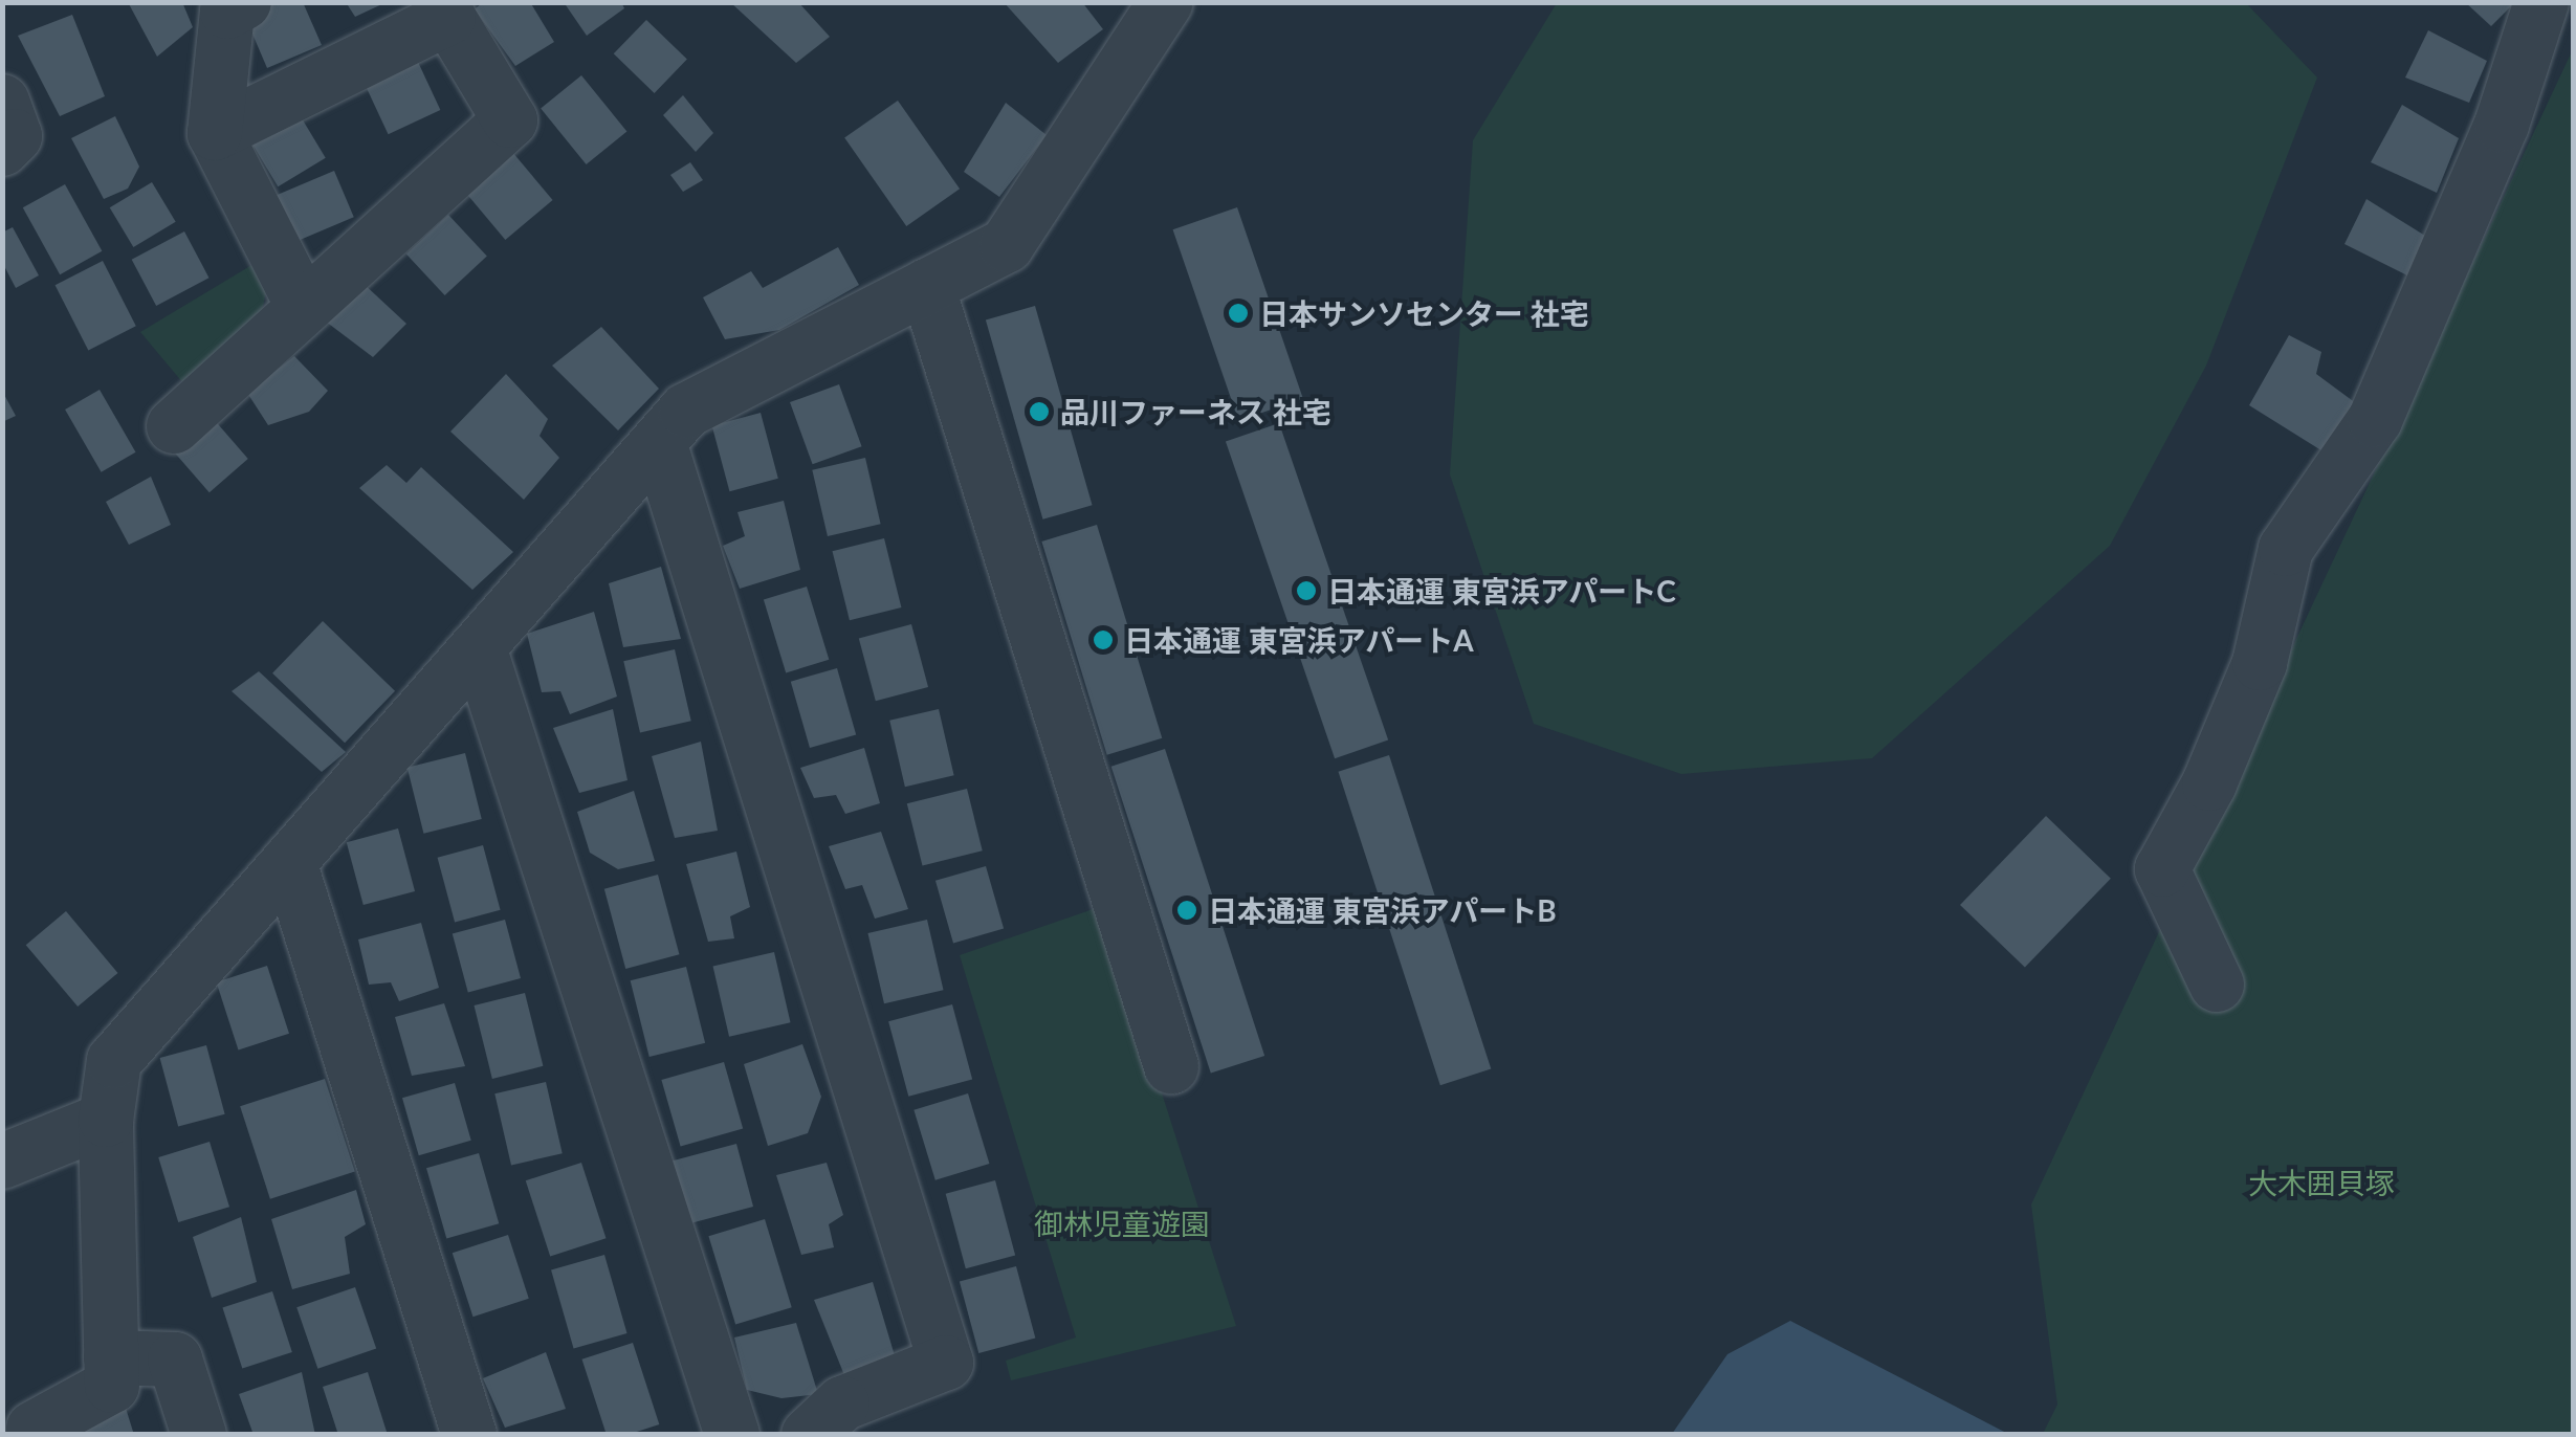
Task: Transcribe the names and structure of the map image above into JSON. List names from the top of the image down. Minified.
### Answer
{"parks":["大木囲貝塚","御林児童遊園"],"places":["日本サンソセンター 社宅","品川ファーネス 社宅","日本通運 東宮浜アパートC","日本通運 東宮浜アパートA","日本通運 東宮浜アパートB"]}
